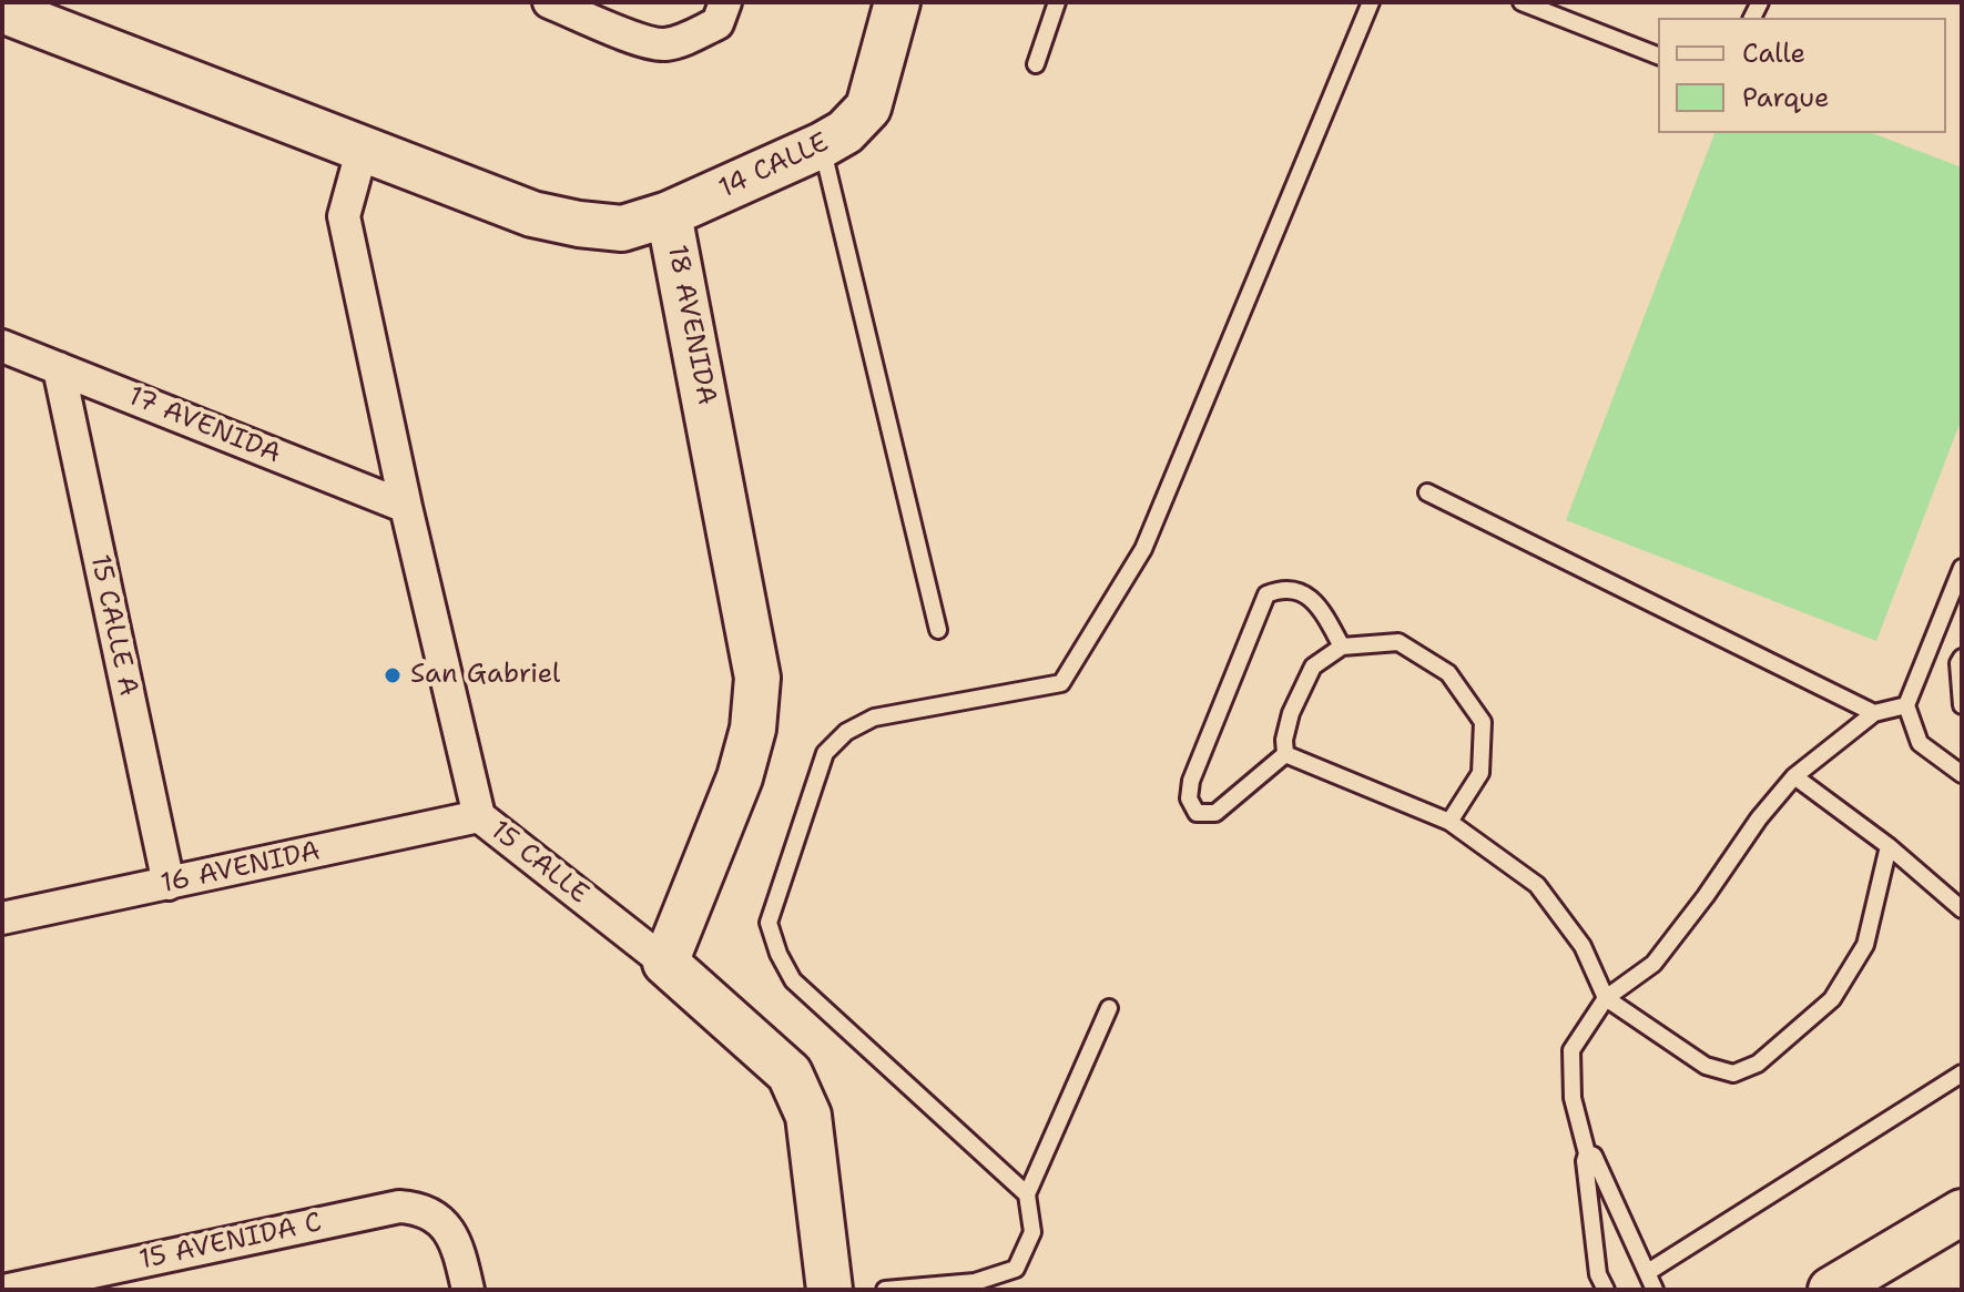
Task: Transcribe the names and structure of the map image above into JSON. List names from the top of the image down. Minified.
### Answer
{"streets":{"street":["14 CALLE","18 AVENIDA","17 AVENIDA","15 CALLE A","15 CALLE","16 AVENIDA","15 AVENIDA C"]},"crossings":[["14 CALLE","18 AVENIDA"],["18 AVENIDA","15 CALLE"],["17 AVENIDA","15 CALLE A"],["17 AVENIDA","15 CALLE"],["15 CALLE A","16 AVENIDA"],["15 CALLE","16 AVENIDA"]],"places":["San Gabriel"],"legend":["Calle","Parque"]}
